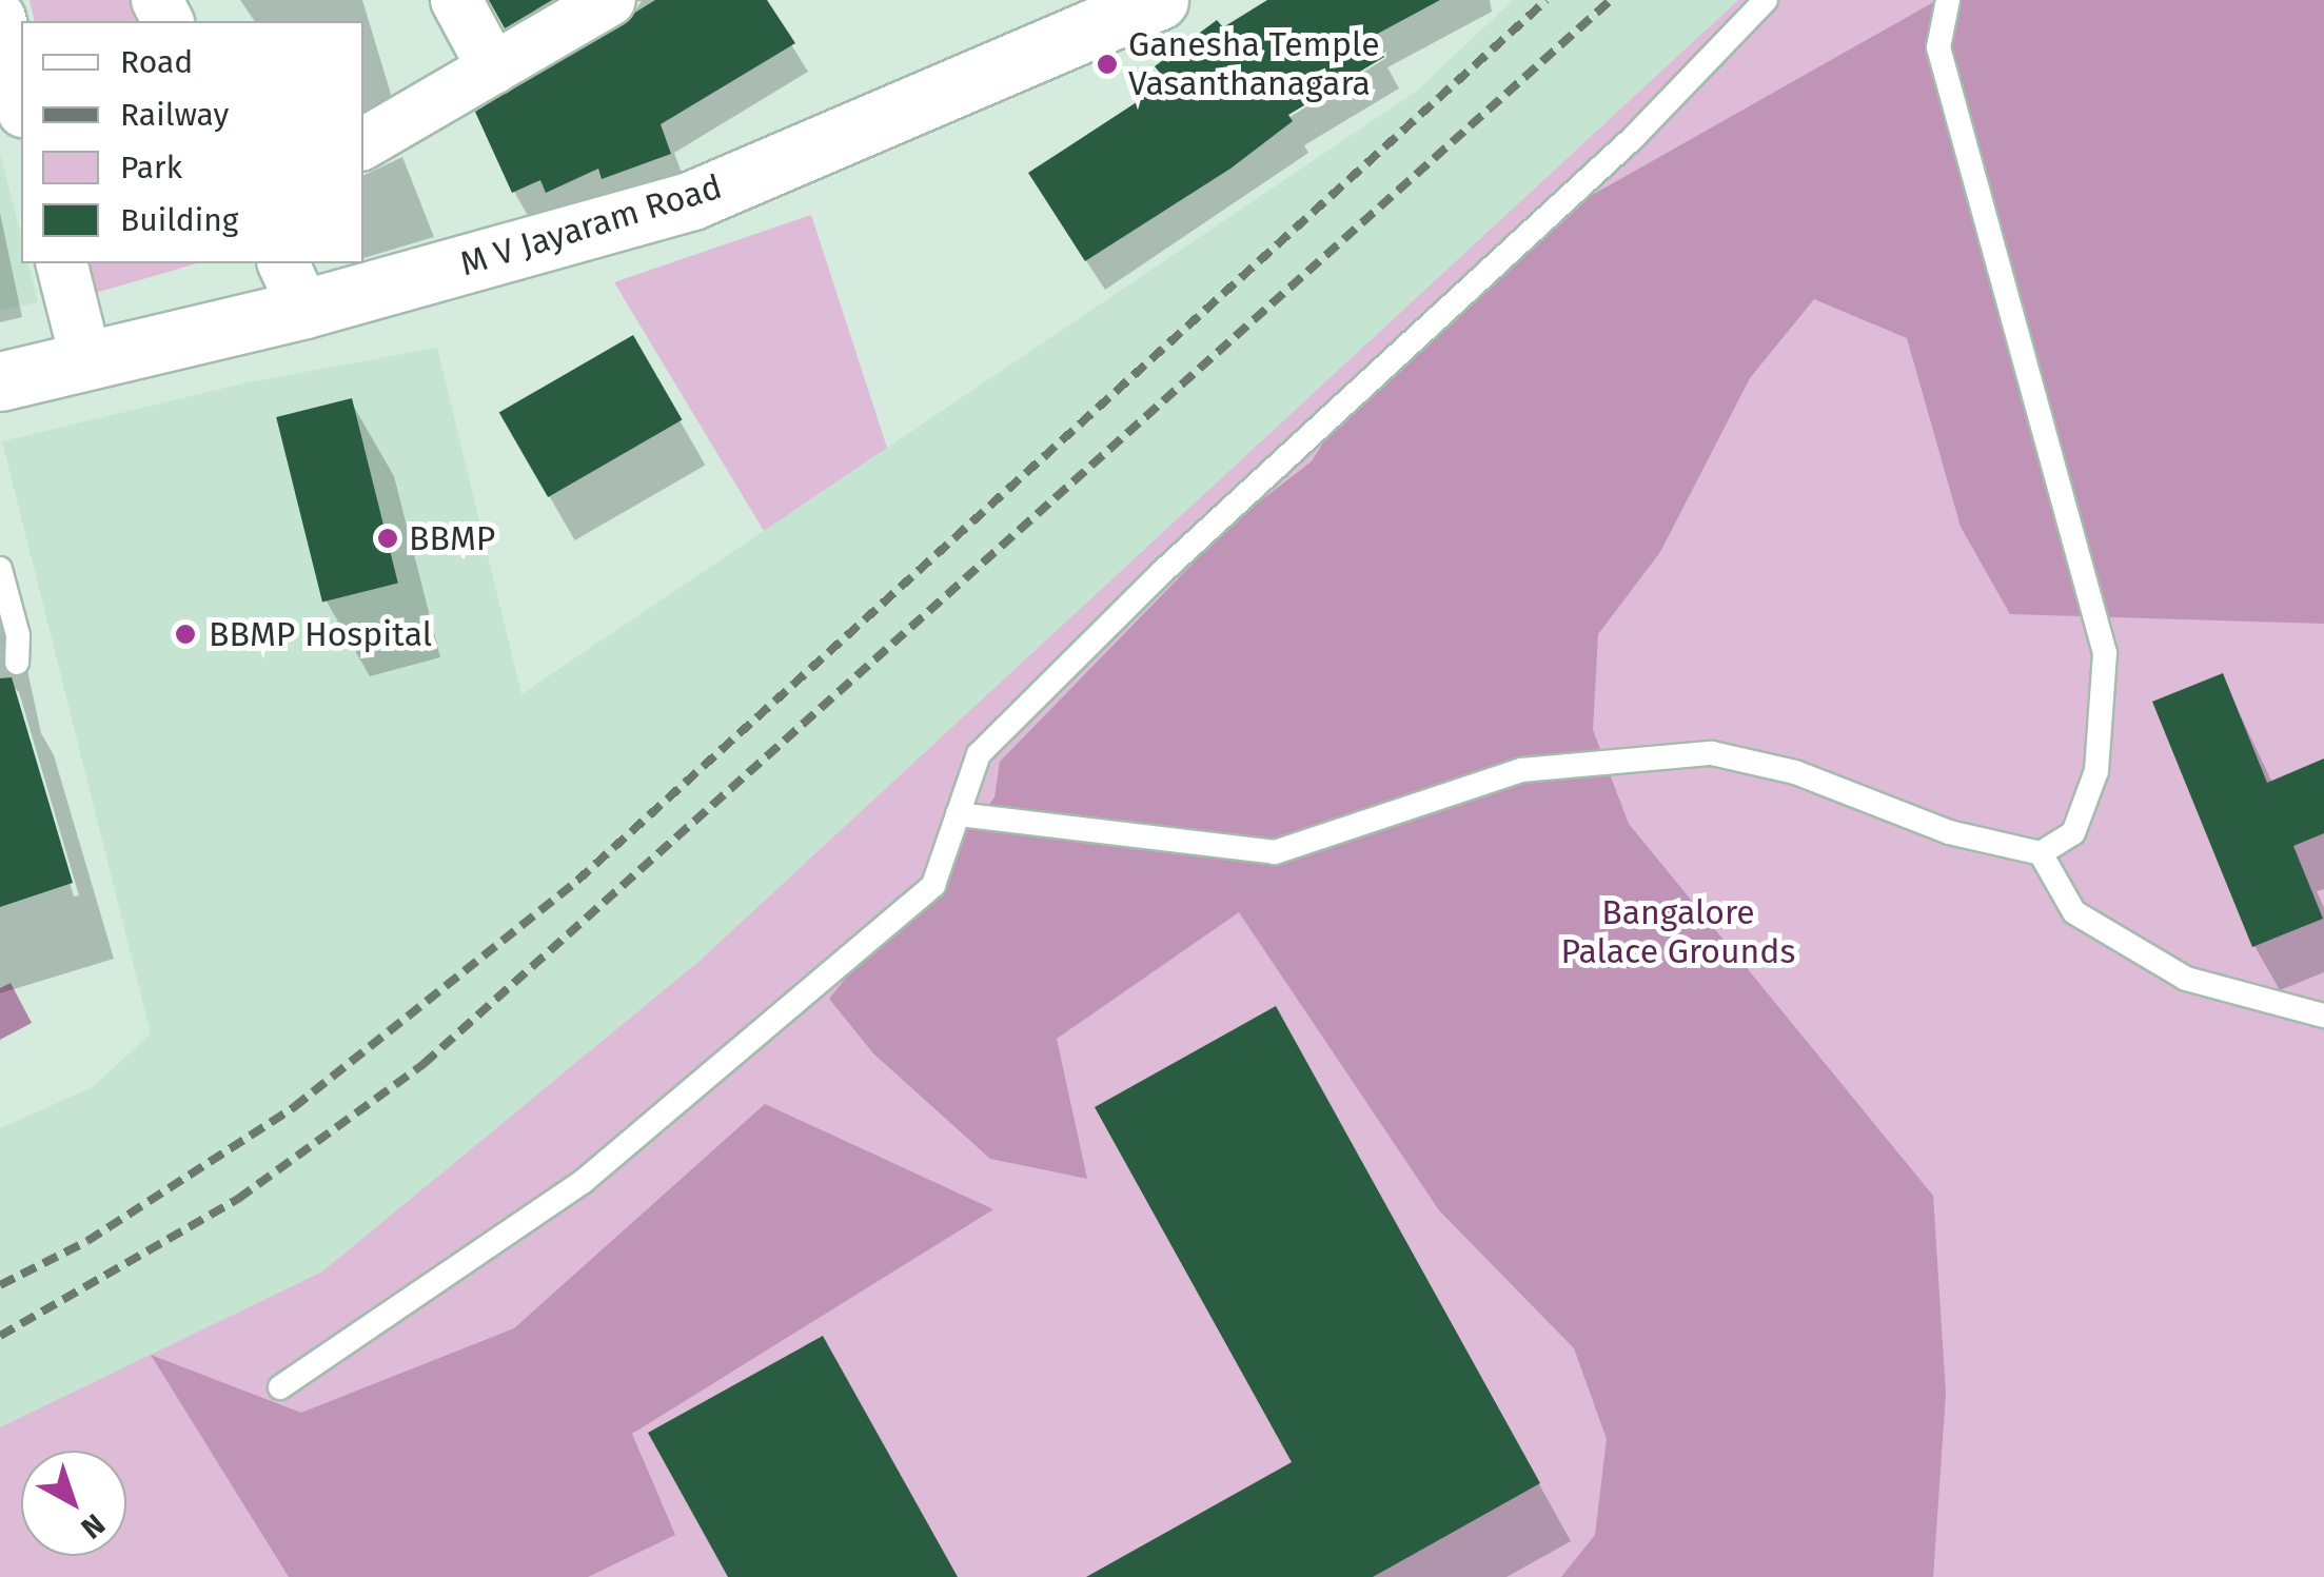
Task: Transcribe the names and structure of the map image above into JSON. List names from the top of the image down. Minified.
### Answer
{"streets":{"street":["M V Jayaram Road"]},"parks":["Bangalore Palace Grounds"],"places":["Ganesha Temple Vasanthanagara","BBMP","BBMP Hospital"],"legend":["Road","Railway","Park","Building"],"north":"bottom right"}
